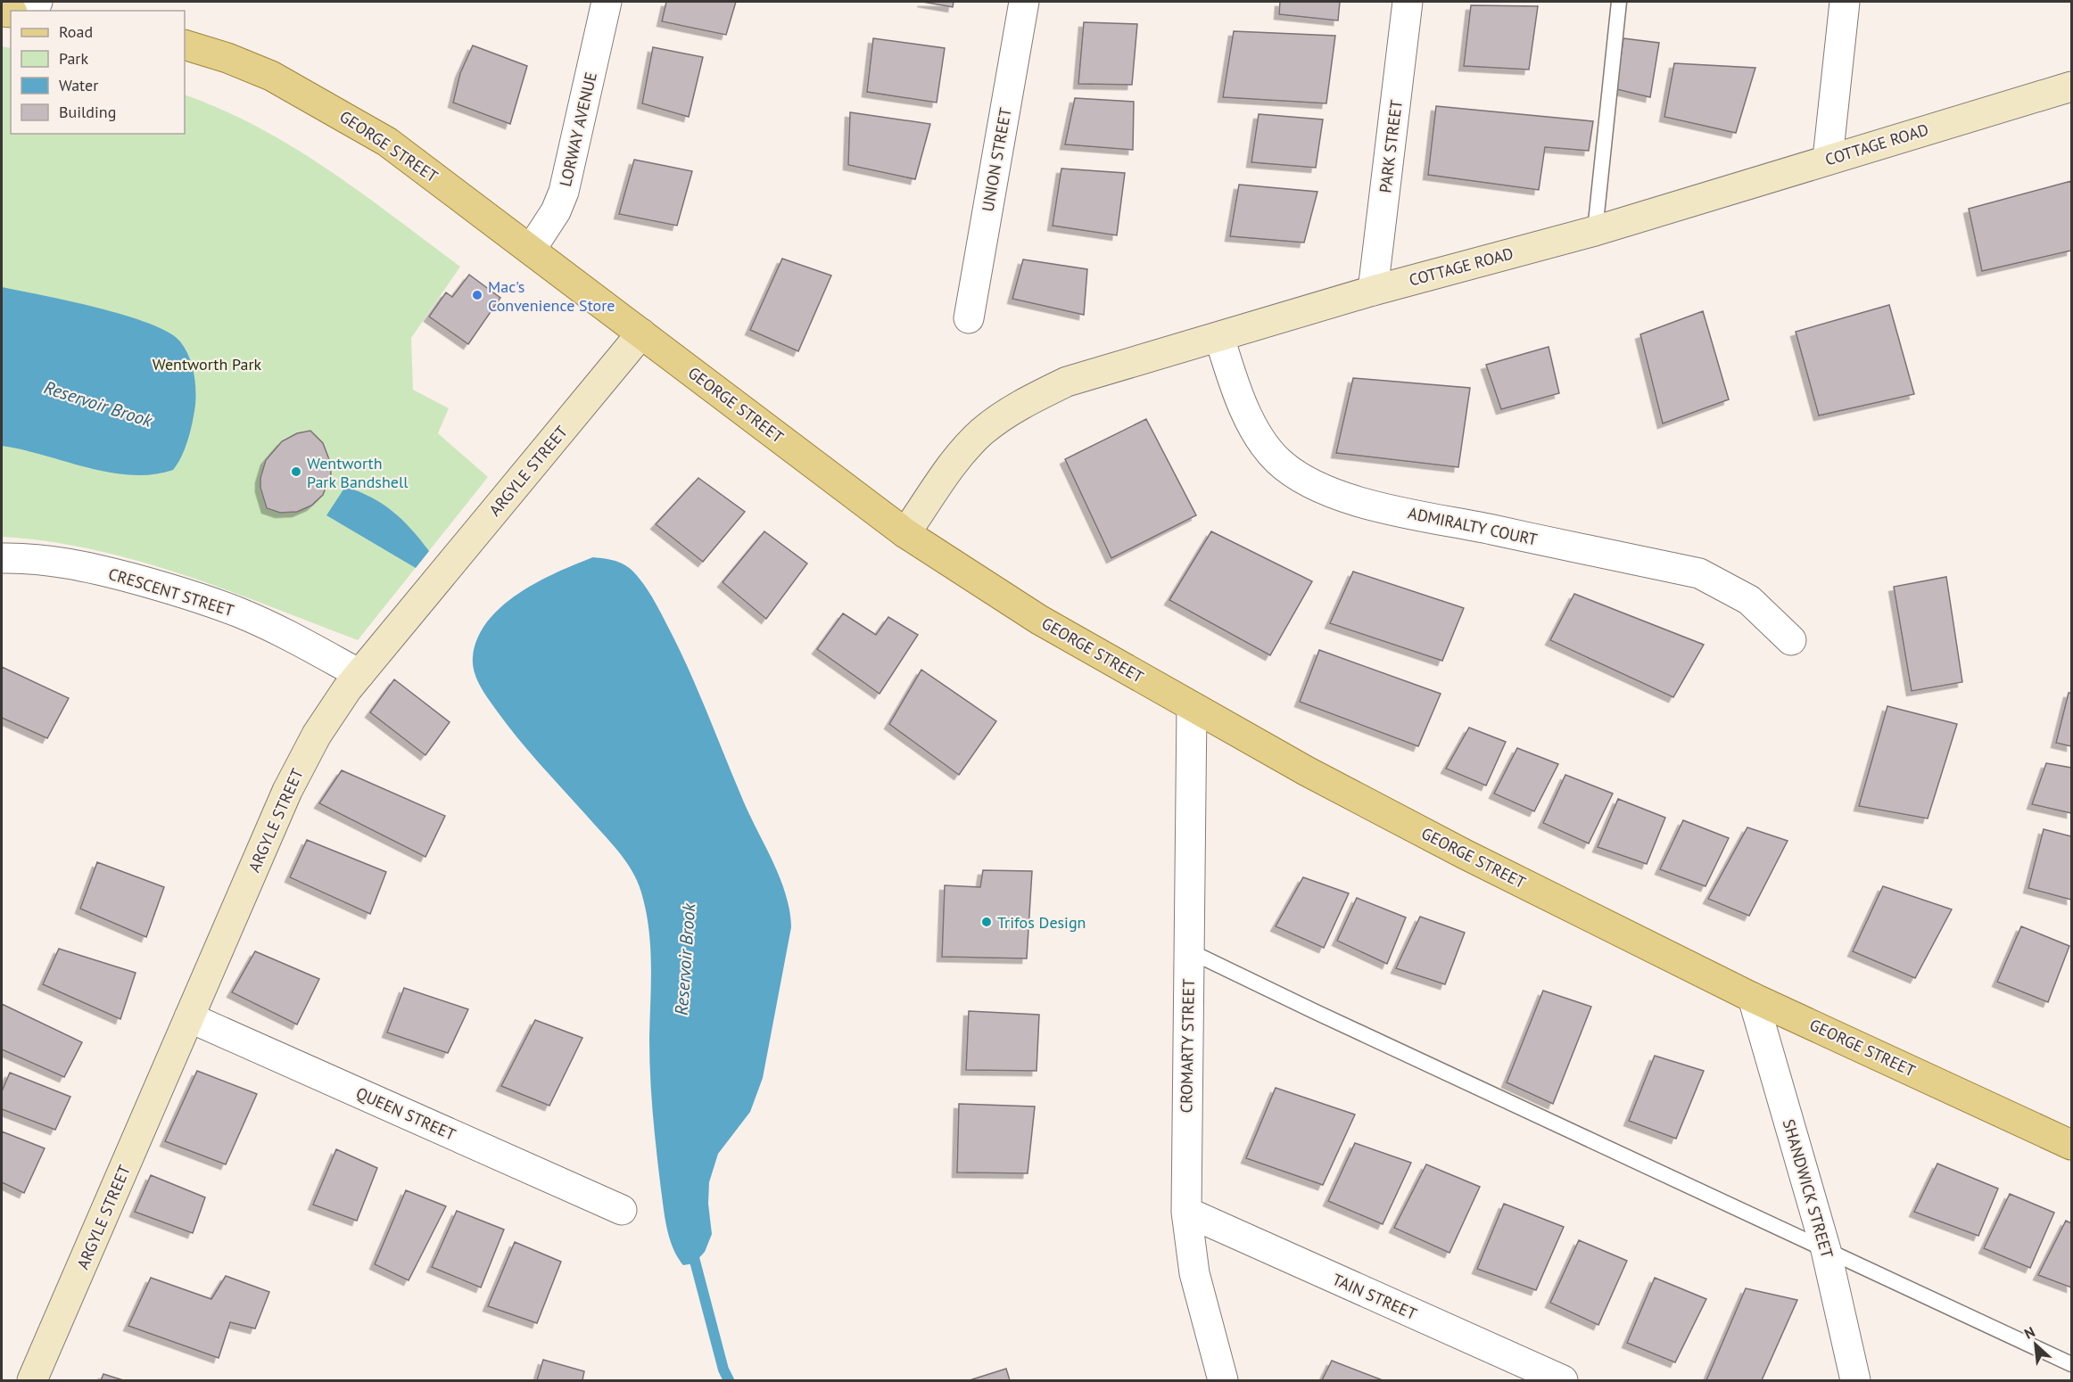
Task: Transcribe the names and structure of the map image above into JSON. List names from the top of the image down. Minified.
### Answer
{"streets":{"main road":["COTTAGE ROAD","GEORGE STREET","ARGYLE STREET"],"street":["LORWAY AVENUE","PARK STREET","UNION STREET","ADMIRALTY COURT","CRESCENT STREET","CROMARTY STREET","QUEEN STREET","SHANDWICK STREET","TAIN STREET"]},"crossings":[["LORWAY AVENUE","GEORGE STREET"],["COTTAGE ROAD","GEORGE STREET"],["COTTAGE ROAD","PARK STREET"],["COTTAGE ROAD","ADMIRALTY COURT"],["GEORGE STREET","ARGYLE STREET"],["GEORGE STREET","CROMARTY STREET"],["GEORGE STREET","SHANDWICK STREET"],["ARGYLE STREET","CRESCENT STREET"],["ARGYLE STREET","QUEEN STREET"],["CROMARTY STREET","TAIN STREET"]],"water":["Reservoir Brook"],"parks":["Wentworth Park"],"places":["Mac's Convenience Store","Wentworth Park Bandshell","Trifos Design"],"legend":["Road","Park","Water","Building"],"north":"top left"}
